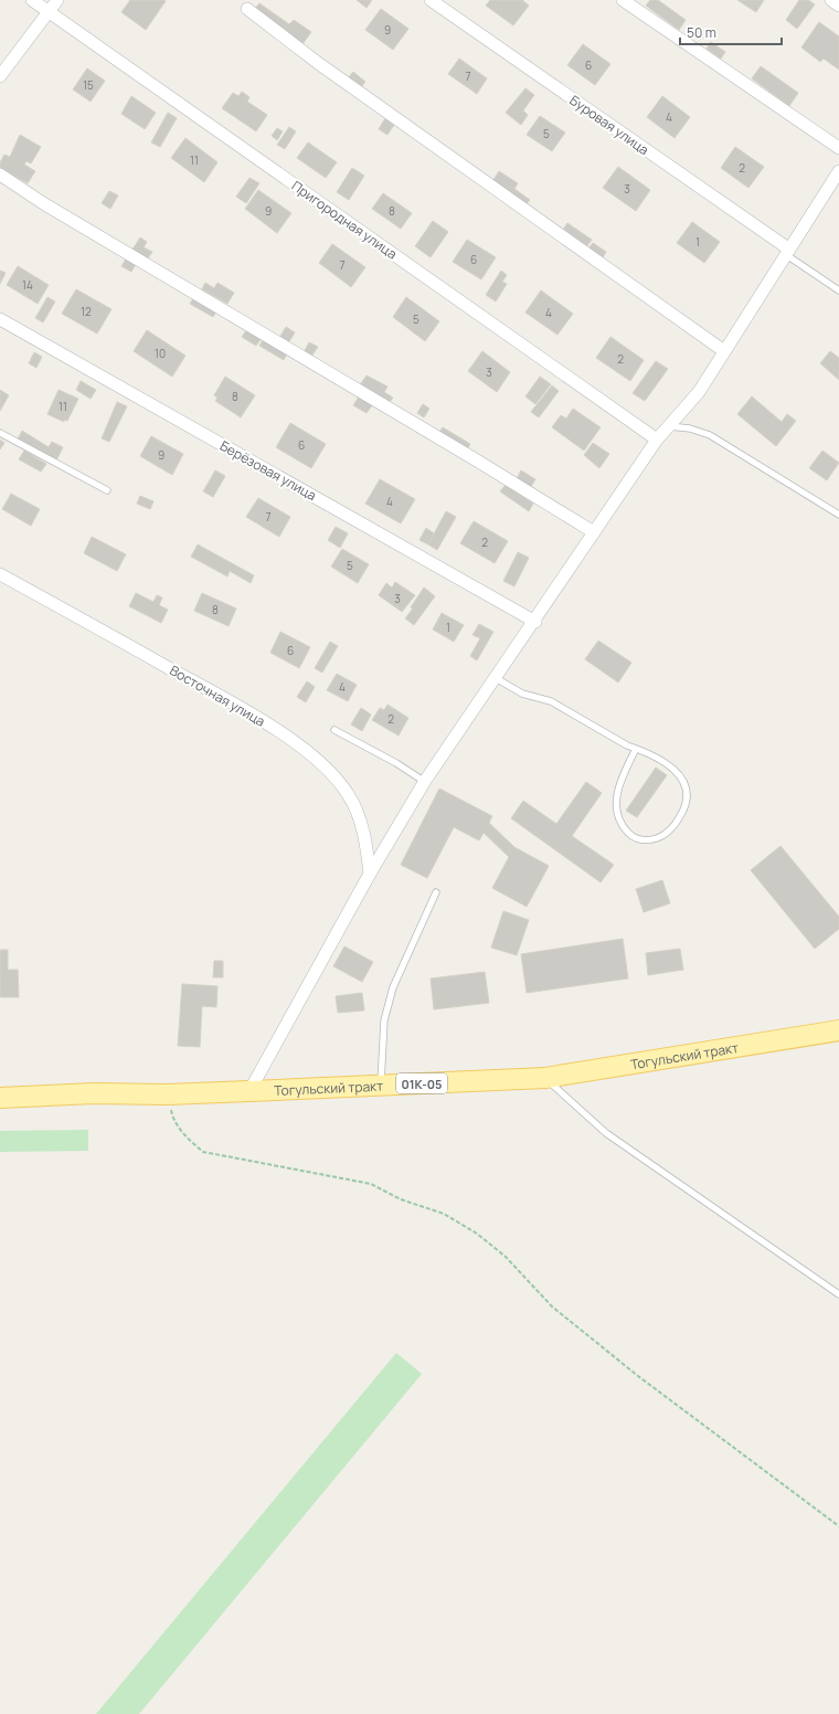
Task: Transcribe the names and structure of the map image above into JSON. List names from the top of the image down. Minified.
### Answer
{"streets":{"main road":["Тогульский тракт","01К-05"],"street":["Буровая улица","Пригородная улица","Берёзовая улица","Восточная улица"]},"house_numbers":["9","6","7","15","4","5","11","2","3","9","8","1","6","7","14","12","4","5","10","2","3","8","11","6","9","4","7","2","5","3","8","1","6","4","2"],"scale_bar":"50 m"}
